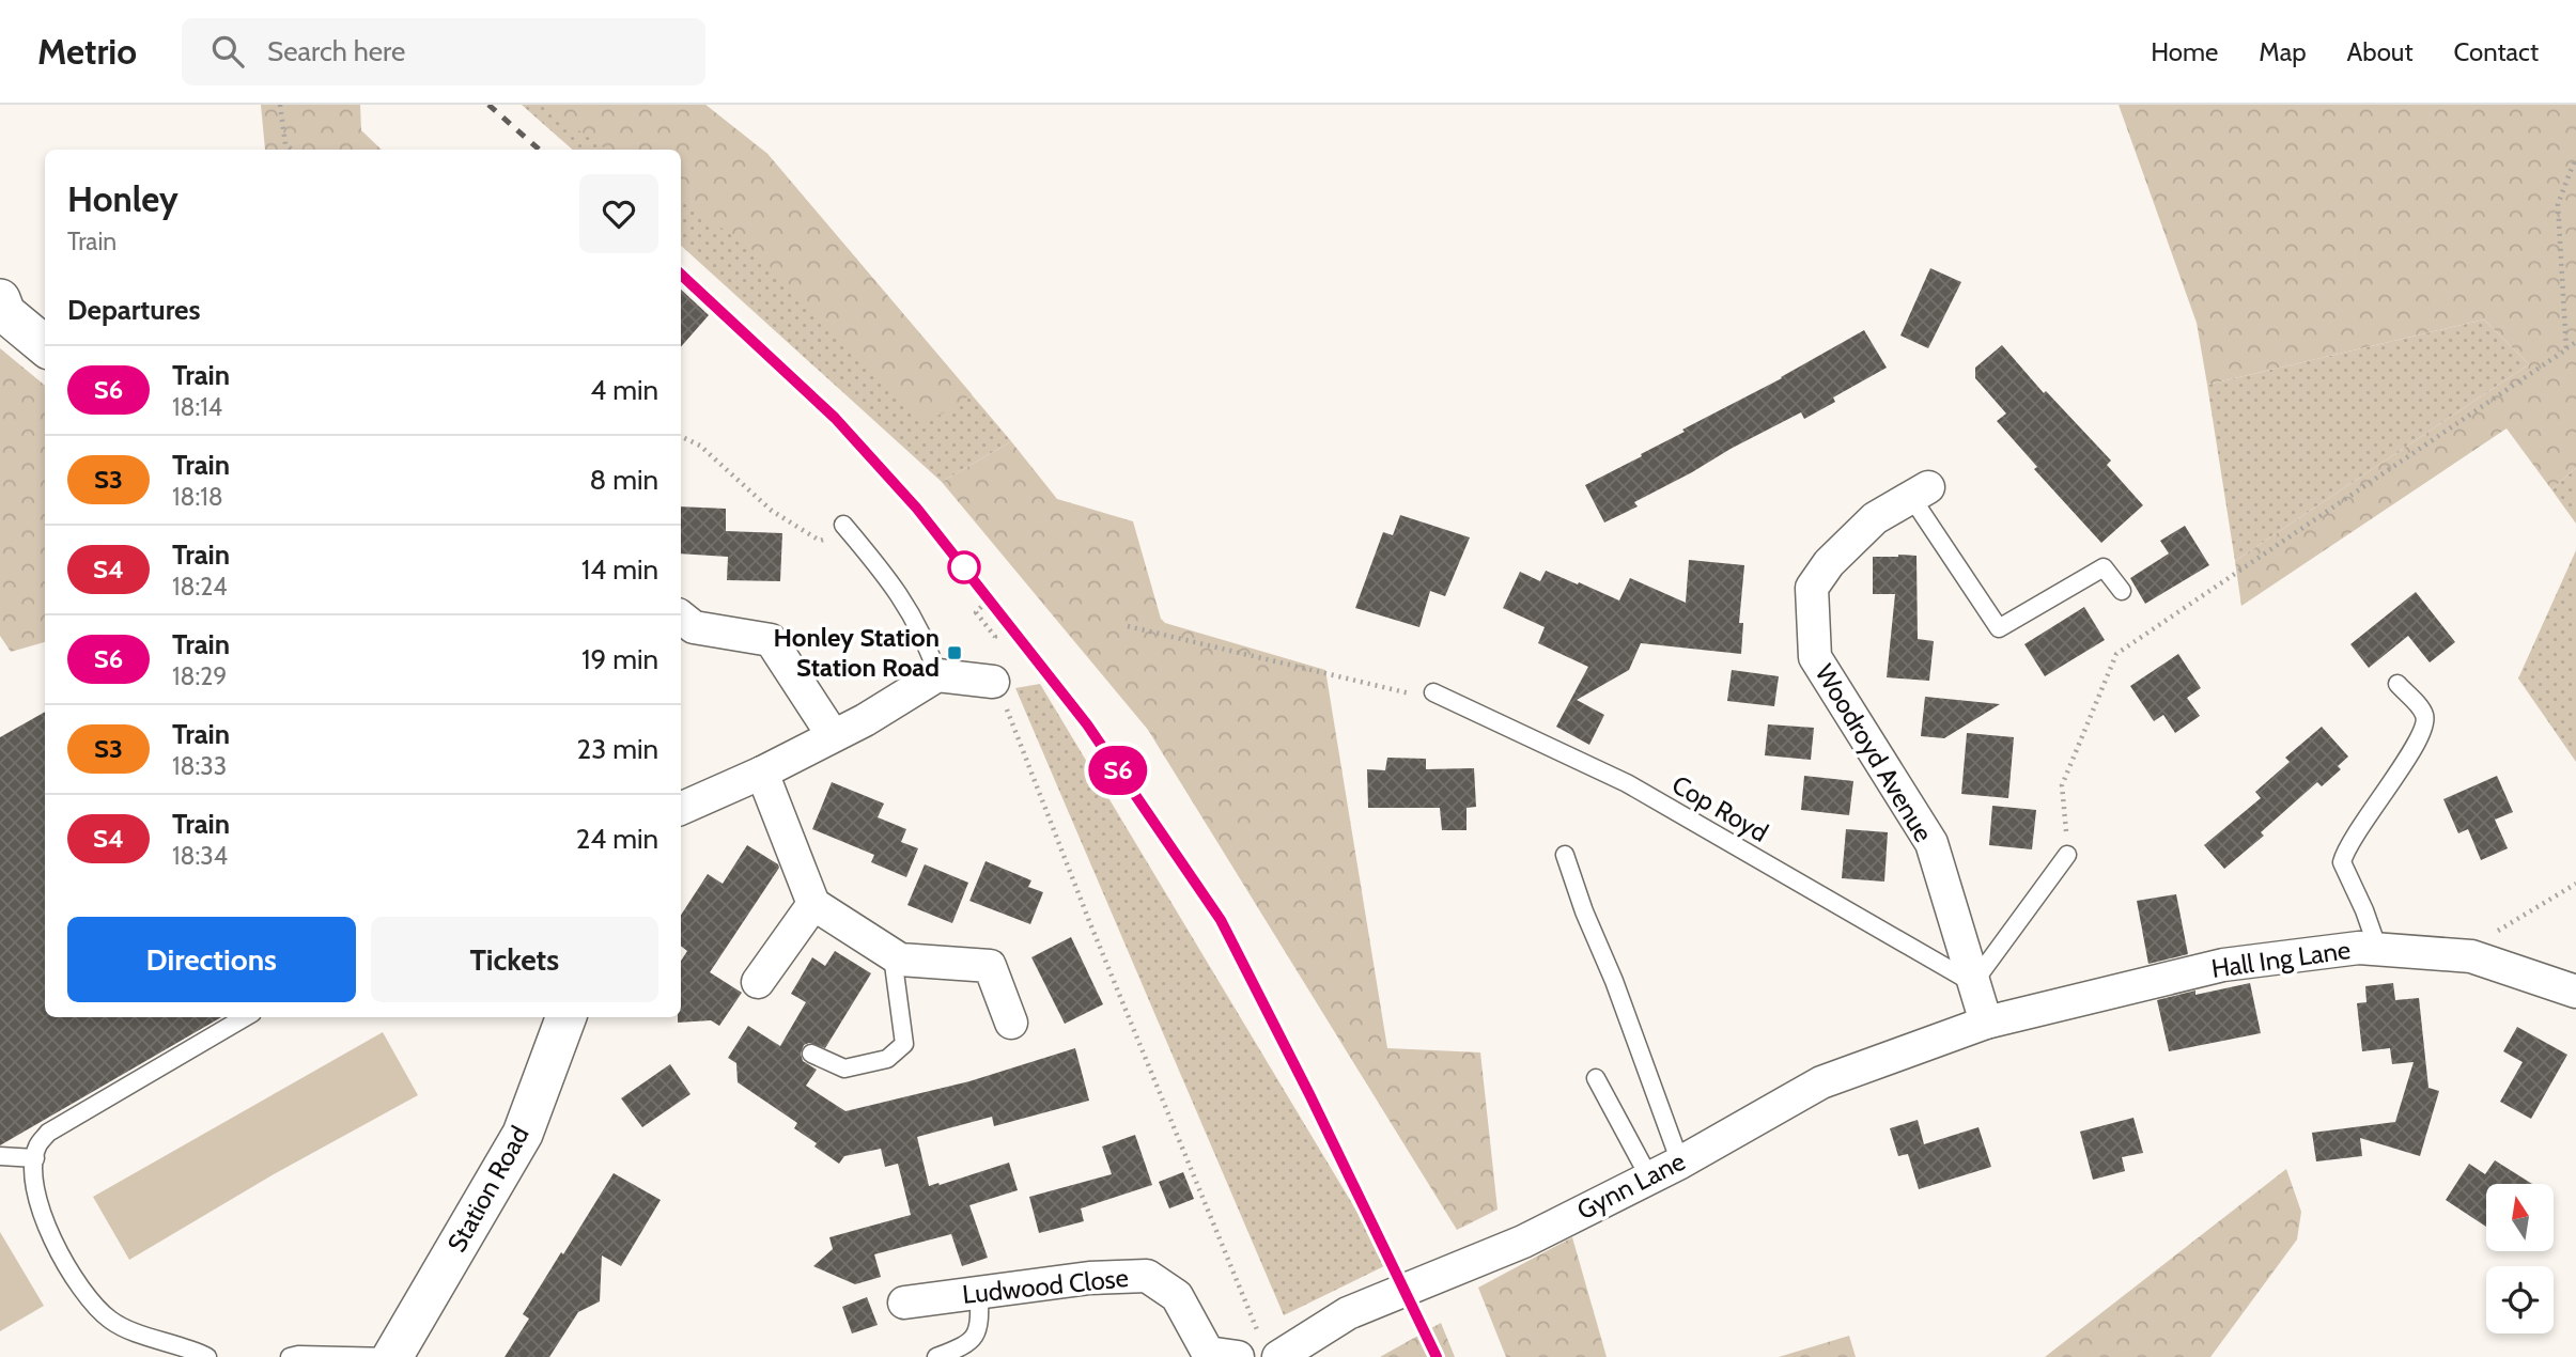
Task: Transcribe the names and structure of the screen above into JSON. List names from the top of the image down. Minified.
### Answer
{"streets":{"street":["Woodroyd Avenue","Hall Ing Lane","Gynn Lane","Station Road","Ludwood Close"],"lane":["Cop Royd"]},"crossings":[["Woodroyd Avenue","Cop Royd"],["Woodroyd Avenue","Hall Ing Lane"],["Woodroyd Avenue","Gynn Lane"],["Hall Ing Lane","Gynn Lane"],["Gynn Lane","Ludwood Close"]],"places":{"transit":["Honley Station Station Road"]},"north":"top","page":{"header":"Metrio","search":"Search here","nav":["Home","Map","About","Contact"],"on_map":"S6","heading":[["Honley","Train"],"Departures"],"list":[{"mark":"S6","name":"Train","note":"18:14","value":"4 min"},{"mark":"S3","name":"Train","note":"18:18","value":"8 min"},{"mark":"S4","name":"Train","note":"18:24","value":"14 min"},{"mark":"S6","name":"Train","note":"18:29","value":"19 min"},{"mark":"S3","name":"Train","note":"18:33","value":"23 min"},{"mark":"S4","name":"Train","note":"18:34","value":"24 min"}],"buttons":["Directions","Tickets"]}}
